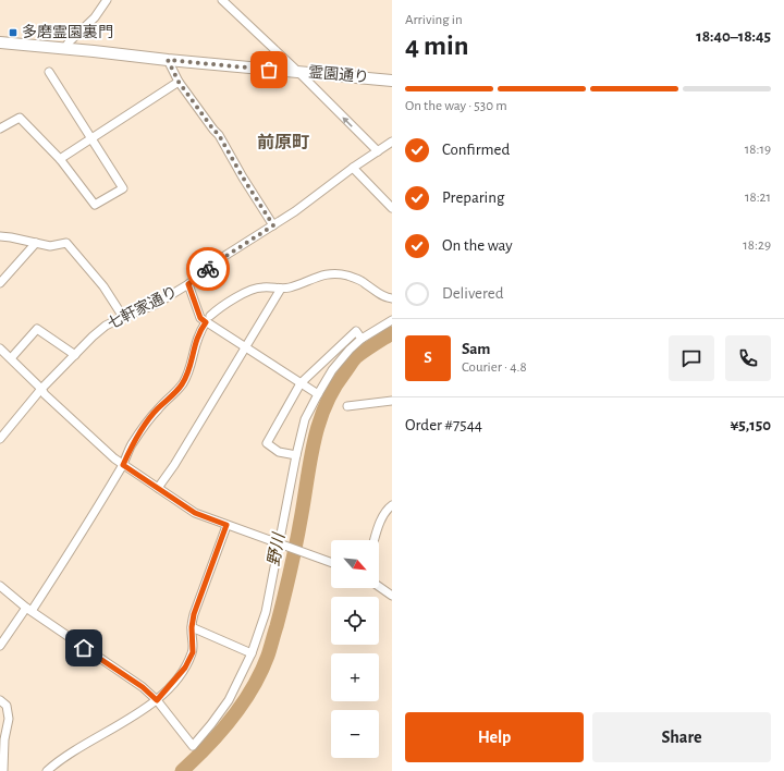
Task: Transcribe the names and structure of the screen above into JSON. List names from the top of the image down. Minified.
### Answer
{"streets":{"street":["霊園通り","七軒家通り"]},"districts":["前原町"],"water":["野川"],"places":{"transit":["多磨霊園裏門"]},"north":"bottom right","page":{"heading":["4 min","Arriving in","18:40–18:45"],"panel":["Sam","Courier · 4.8","Order #7544","¥5,150"],"bar":"On the way · 530 m","list":[["Confirmed","18:19"],["Preparing","18:21"],["On the way","18:29"],"Delivered"],"round":"S","map_buttons":["+","−"],"buttons":["Help","Share"]}}
